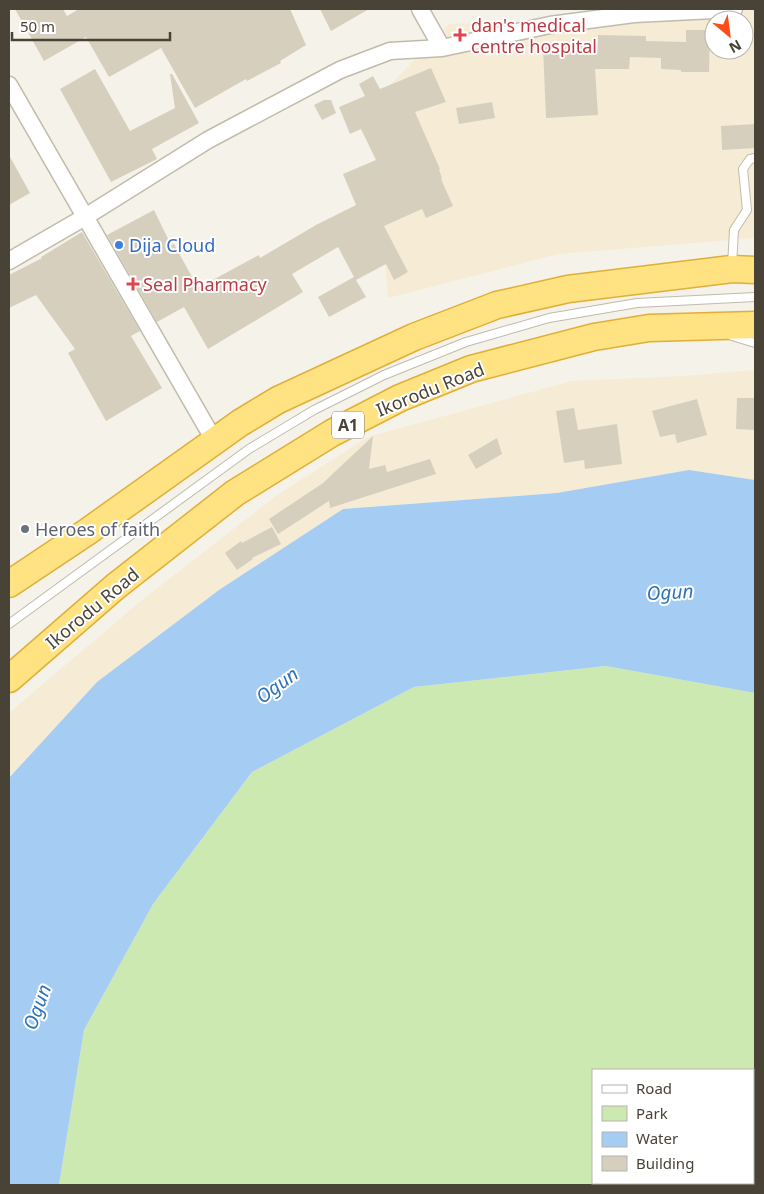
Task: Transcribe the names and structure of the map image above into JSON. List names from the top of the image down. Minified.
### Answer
{"streets":{"highway":["Ikorodu Road","A1"]},"water":["Ogun"],"places":{"health":["dan's medical centre hospital","Seal Pharmacy"],"other":["Dija Cloud","Heroes of faith"]},"legend":["Road","Park","Water","Building"],"scale_bar":"50 m","north":"bottom right"}
